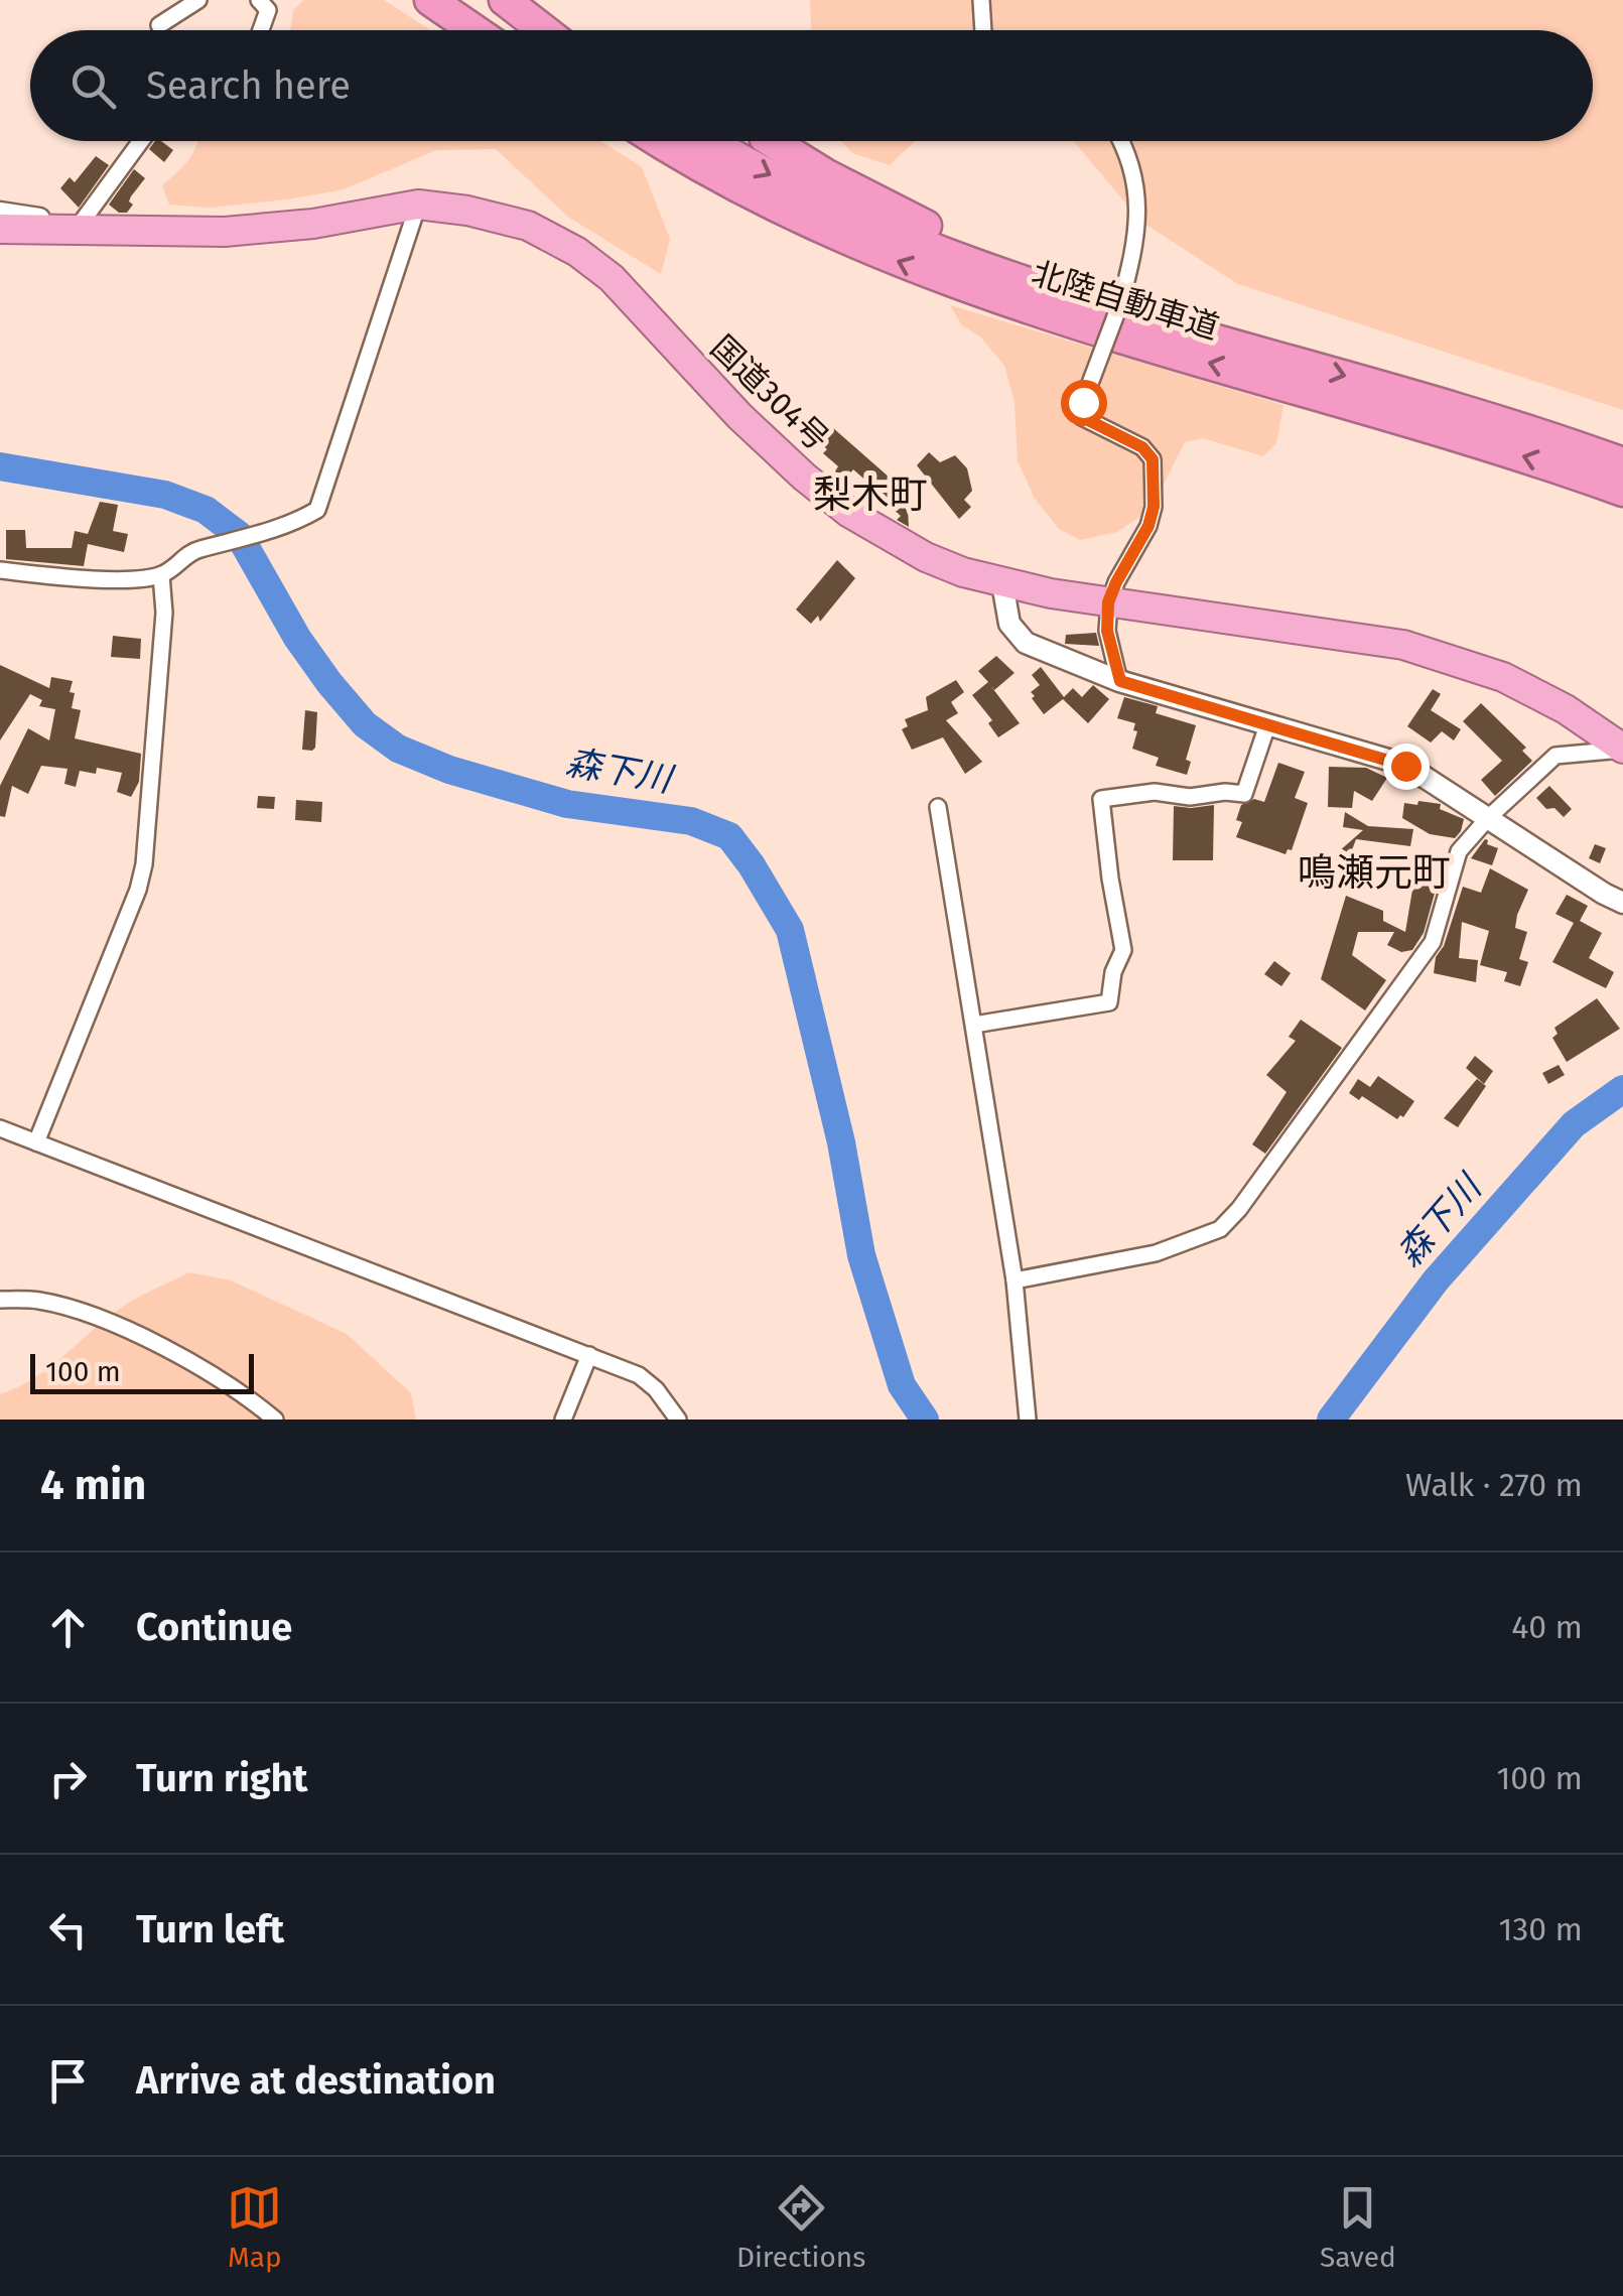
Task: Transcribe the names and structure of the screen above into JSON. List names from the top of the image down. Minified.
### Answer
{"streets":{"highway":["北陸自動車道","国道304号"]},"districts":["梨木町","鳴瀬元町"],"water":["森下川"],"scale_bar":"100 m","page":{"search":"Search here","scale":"100 m","heading":["4 min","Walk · 270 m"],"list":[["Continue","40 m"],["Turn right","100 m"],["Turn left","130 m"],"Arrive at destination"],"nav":["Map","Directions","Saved"]}}
